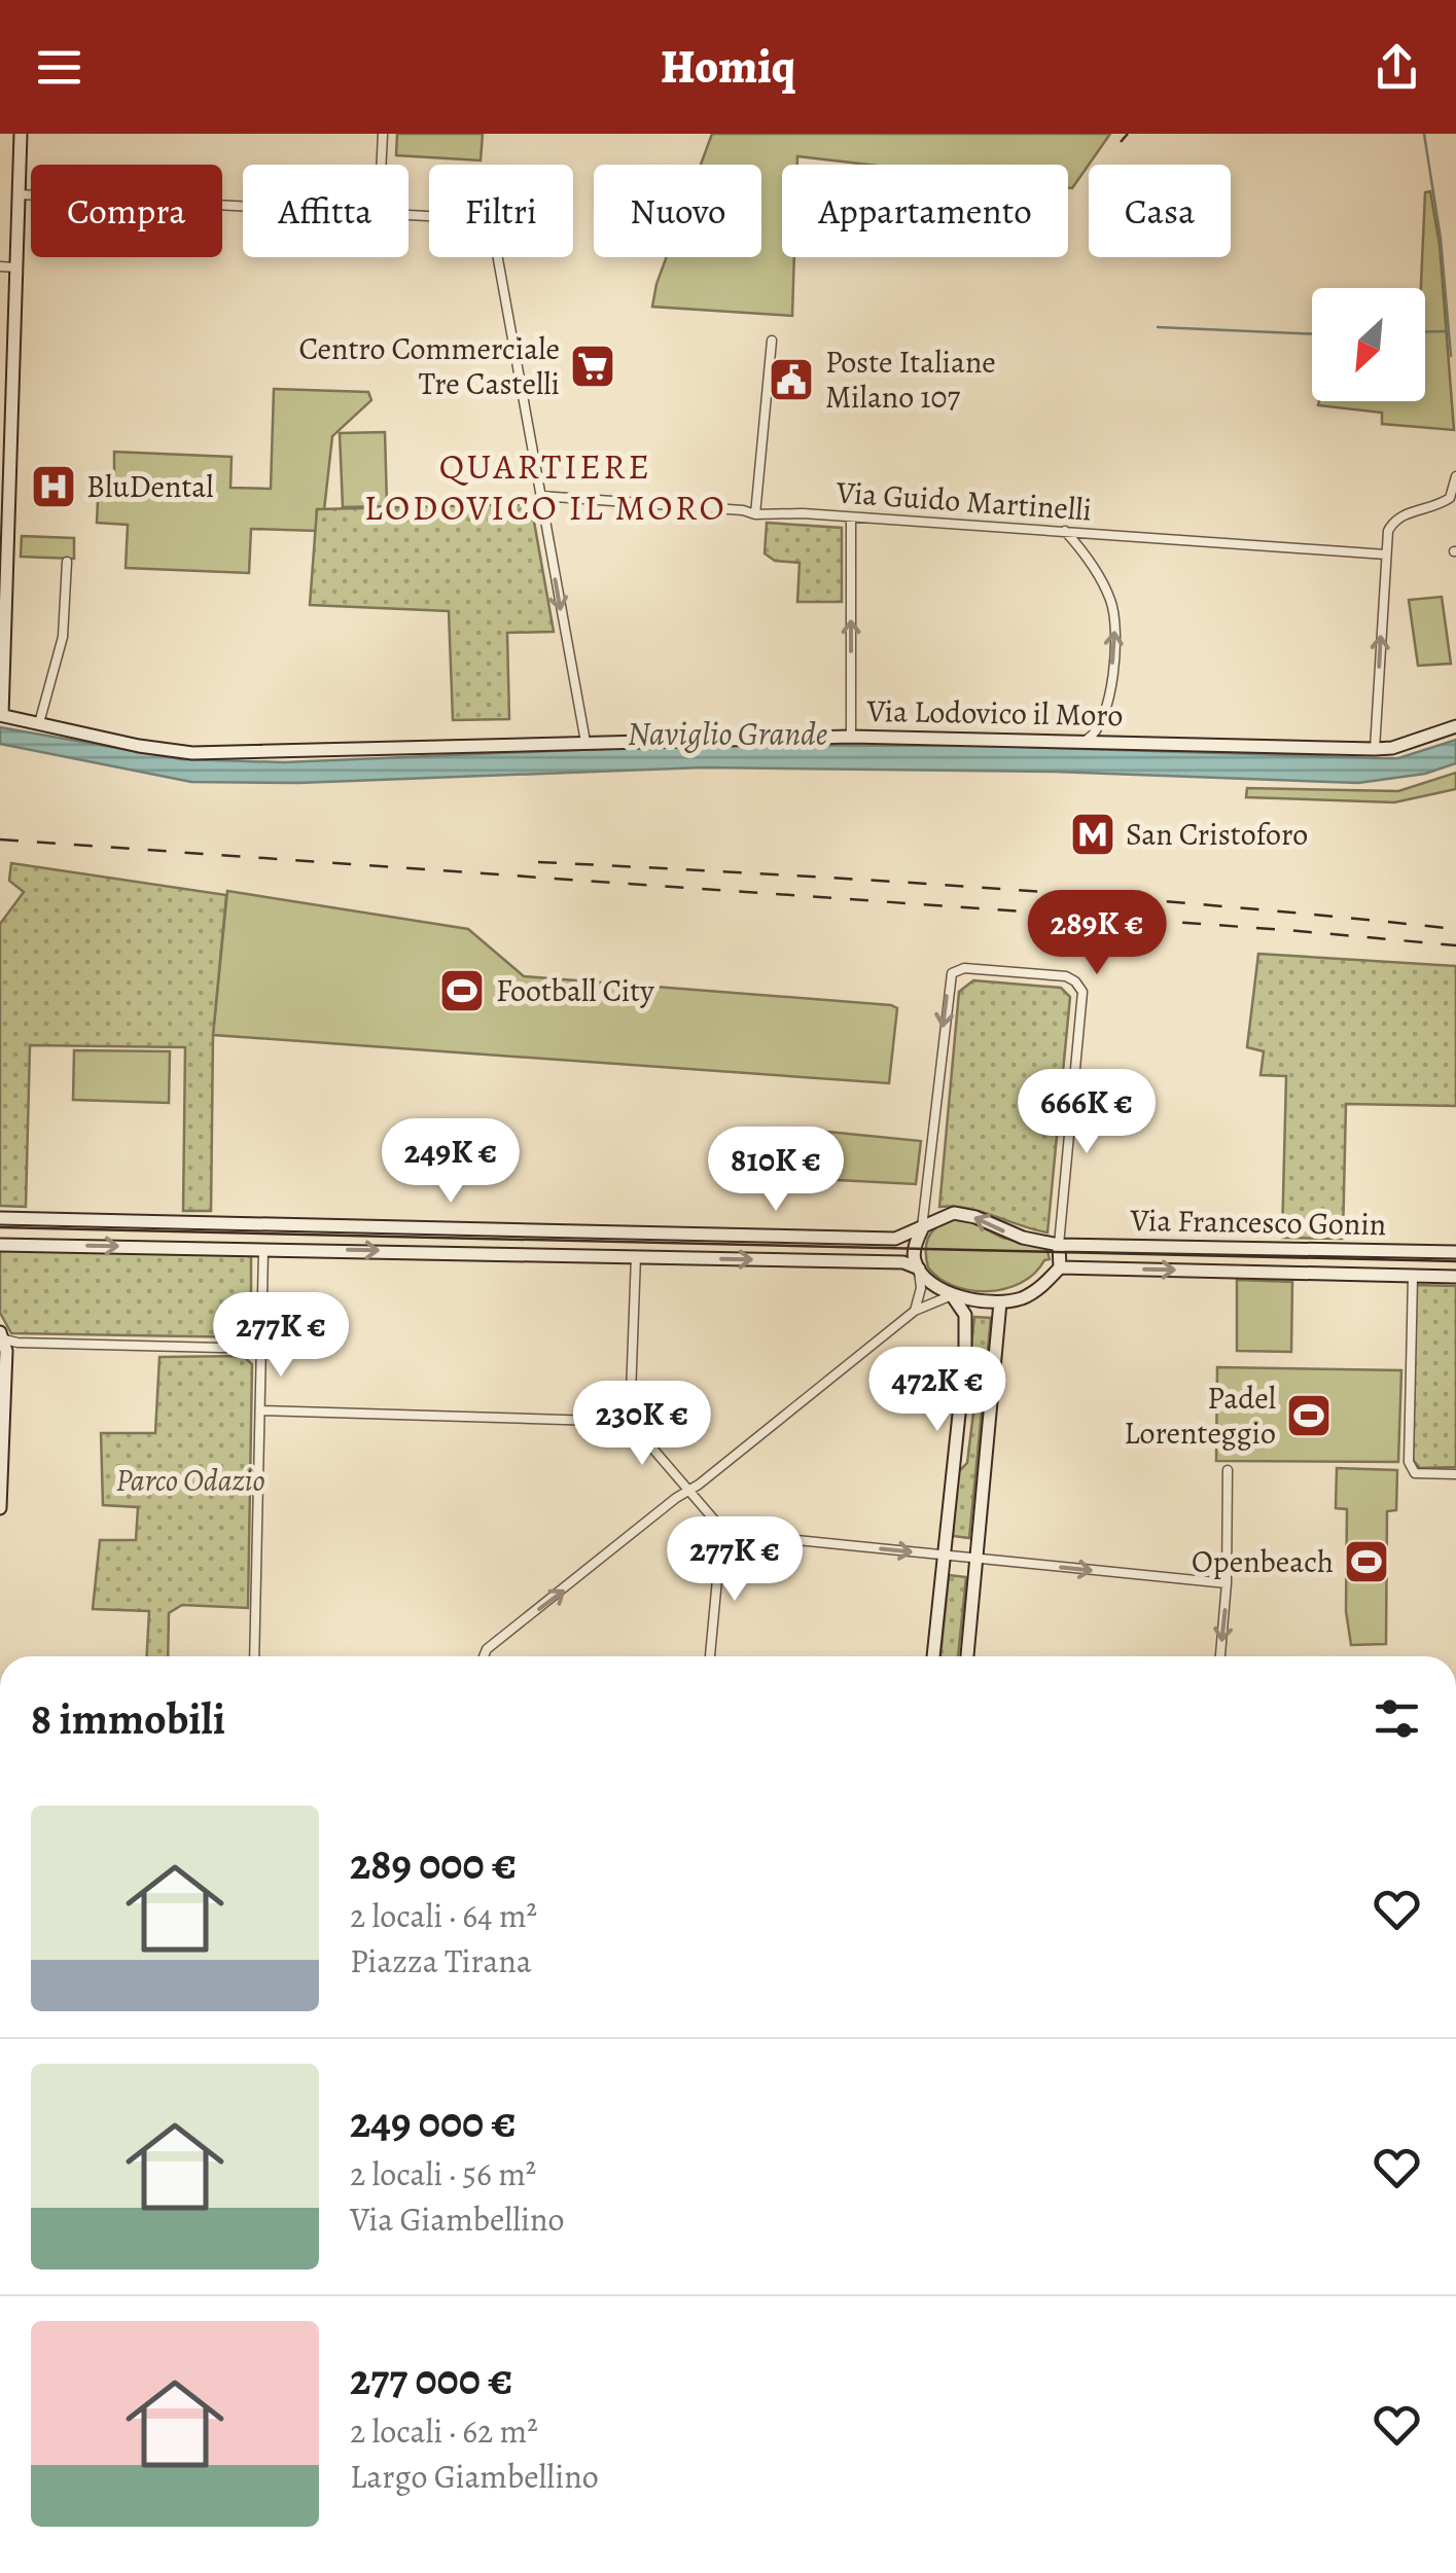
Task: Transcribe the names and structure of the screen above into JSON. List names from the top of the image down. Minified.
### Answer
{"streets":{"street":["Via Guido Martinelli","Via Lodovico il Moro","Via Francesco Gonin"]},"districts":["QUARTIERE LODOVICO IL MORO"],"water":["Naviglio Grande"],"parks":["Parco Odazio"],"places":{"supermarket":["Centro Commerciale Tre Castelli"],"public building":["Poste Italiane Milano 107"],"hospital":["BluDental"],"metro station":["San Cristoforo"],"sports":["Football City","Padel Lorenteggio","Openbeach"]},"north":"bottom left","page":{"header":"Homiq","chip":["Compra","Affitta","Filtri","Nuovo","Appartamento","Casa"],"price":["289K €","666K €","249K €","810K €","277K €","472K €","230K €","277K €"],"heading":"8 immobili","list":[{"name":"289 000 €","note":"2 locali · 64 m² · Piazza Tirana"},{"name":"249 000 €","note":"2 locali · 56 m² · Via Giambellino"},{"name":"277 000 €","note":"2 locali · 62 m² · Largo Giambellino"}]}}
